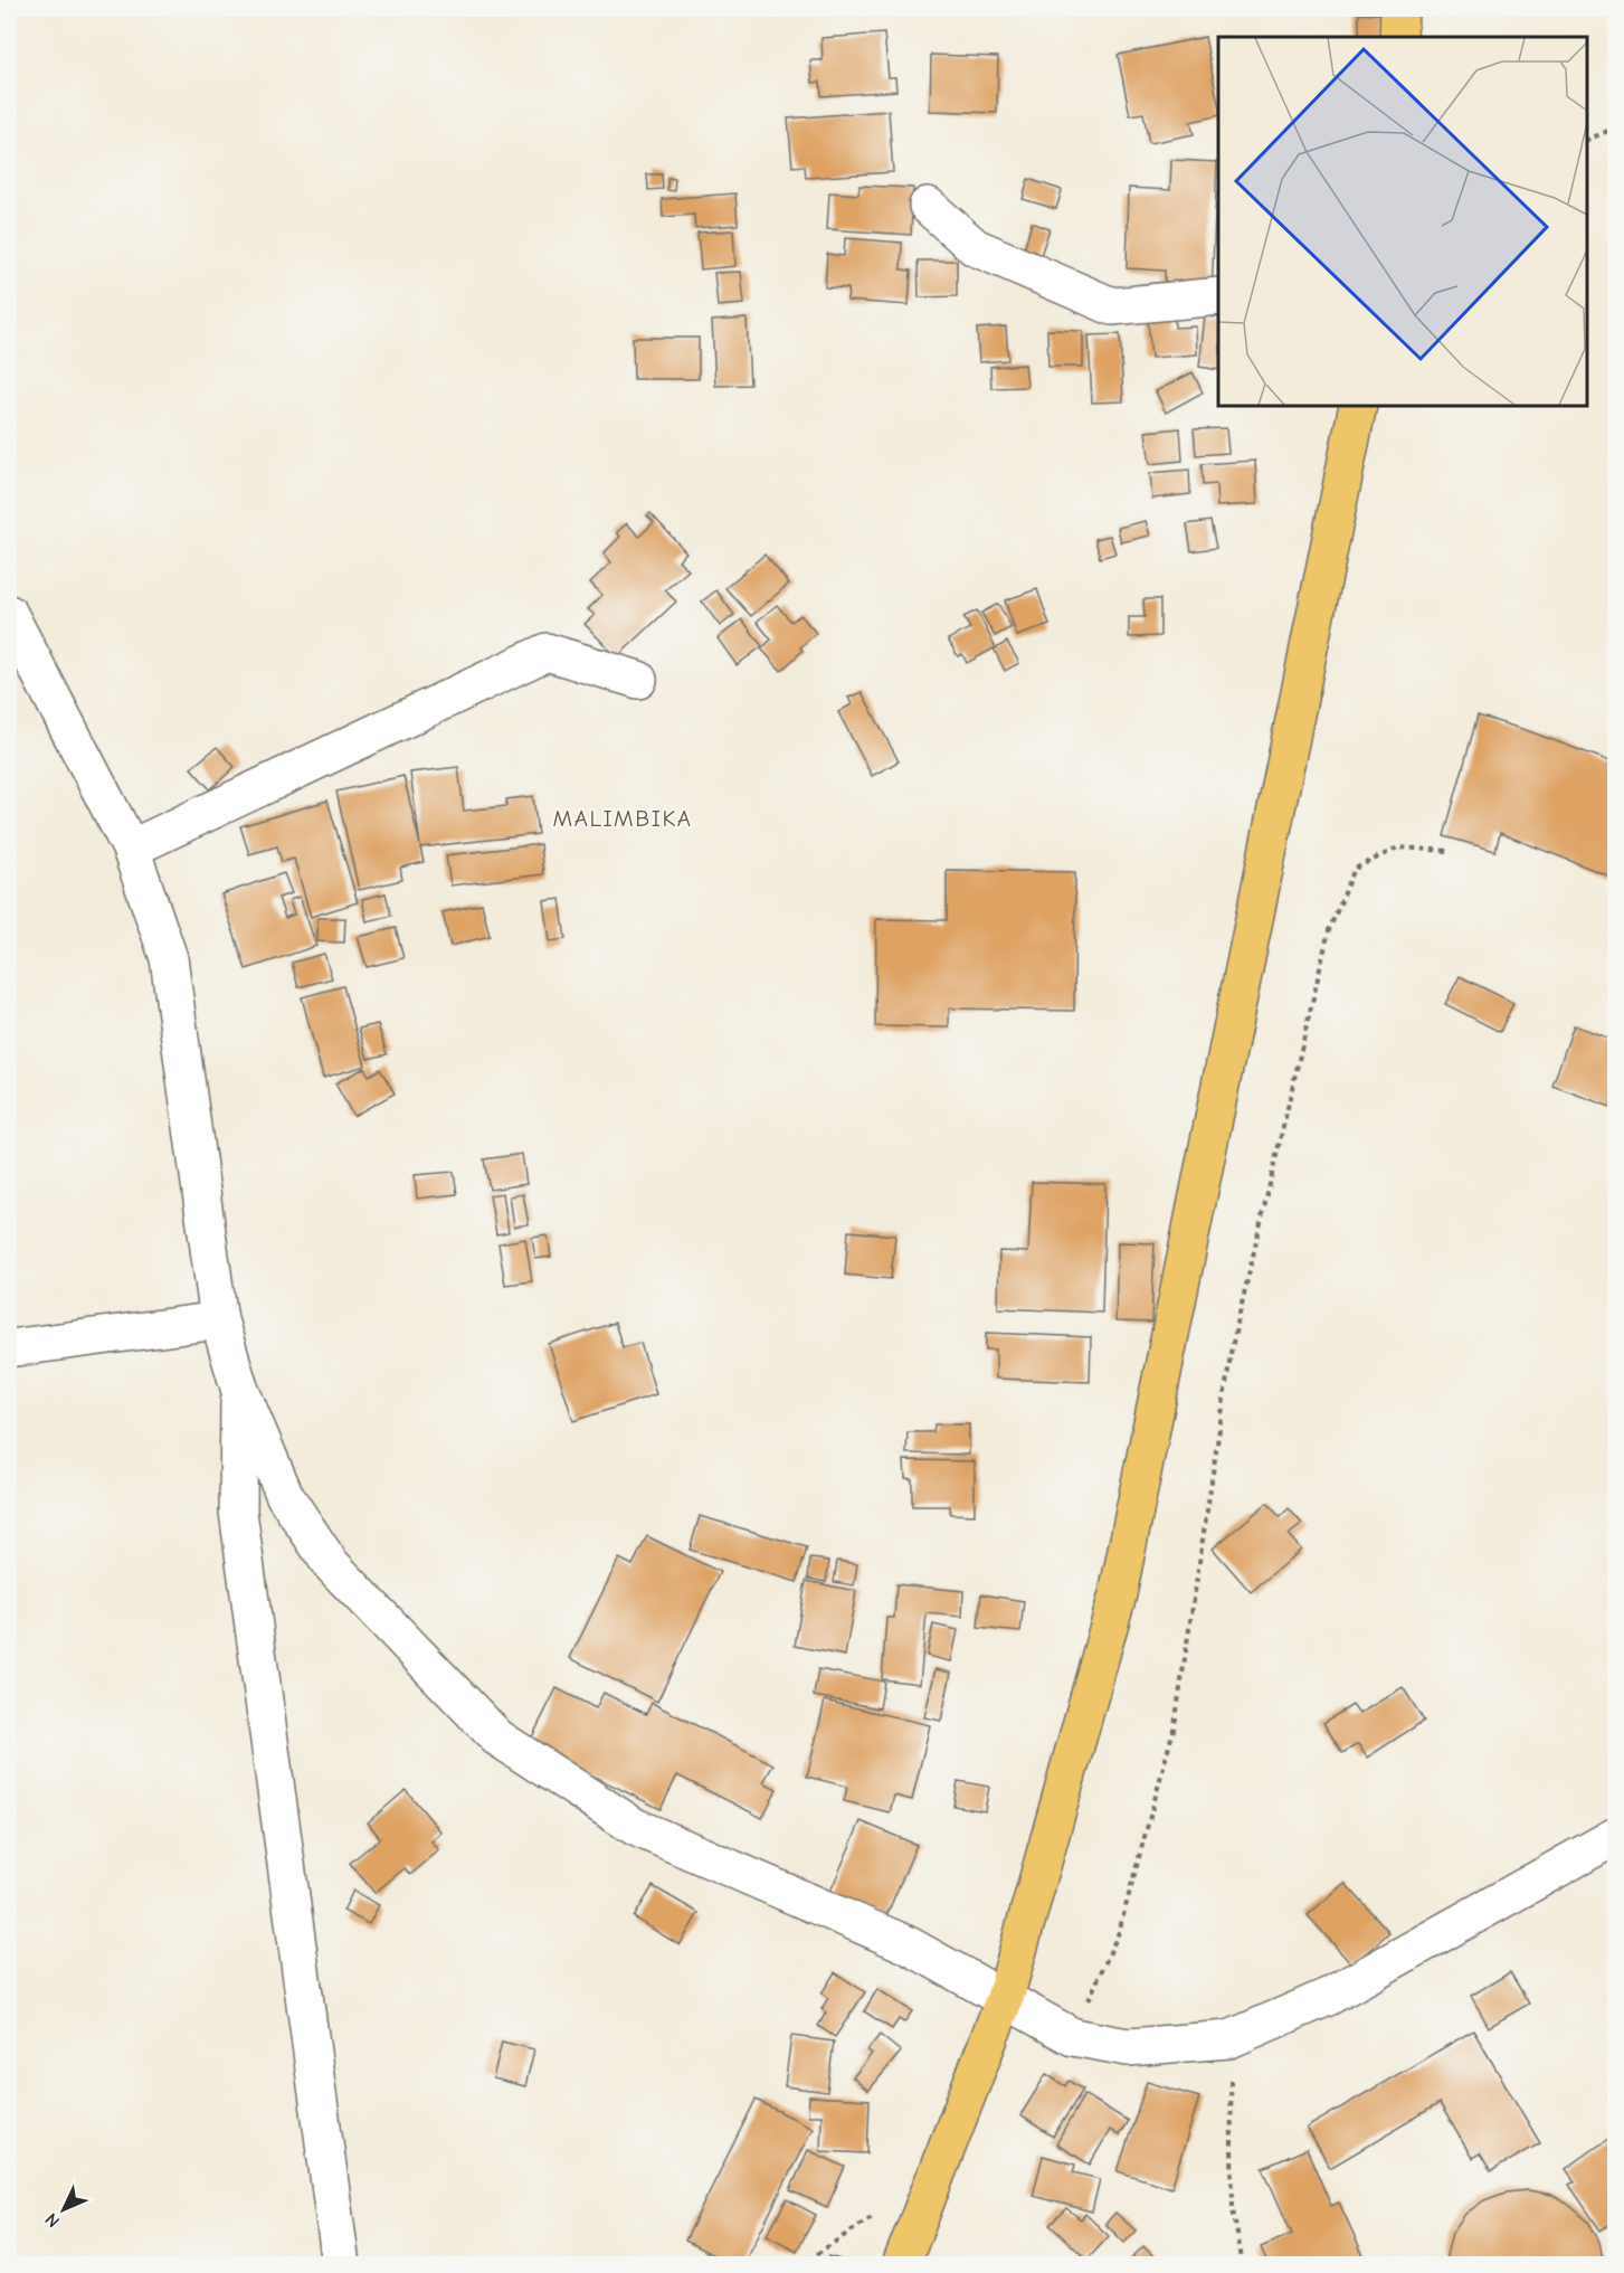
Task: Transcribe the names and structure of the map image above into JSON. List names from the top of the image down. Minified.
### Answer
{"districts":["MALIMBIKA"],"north":"bottom left"}
